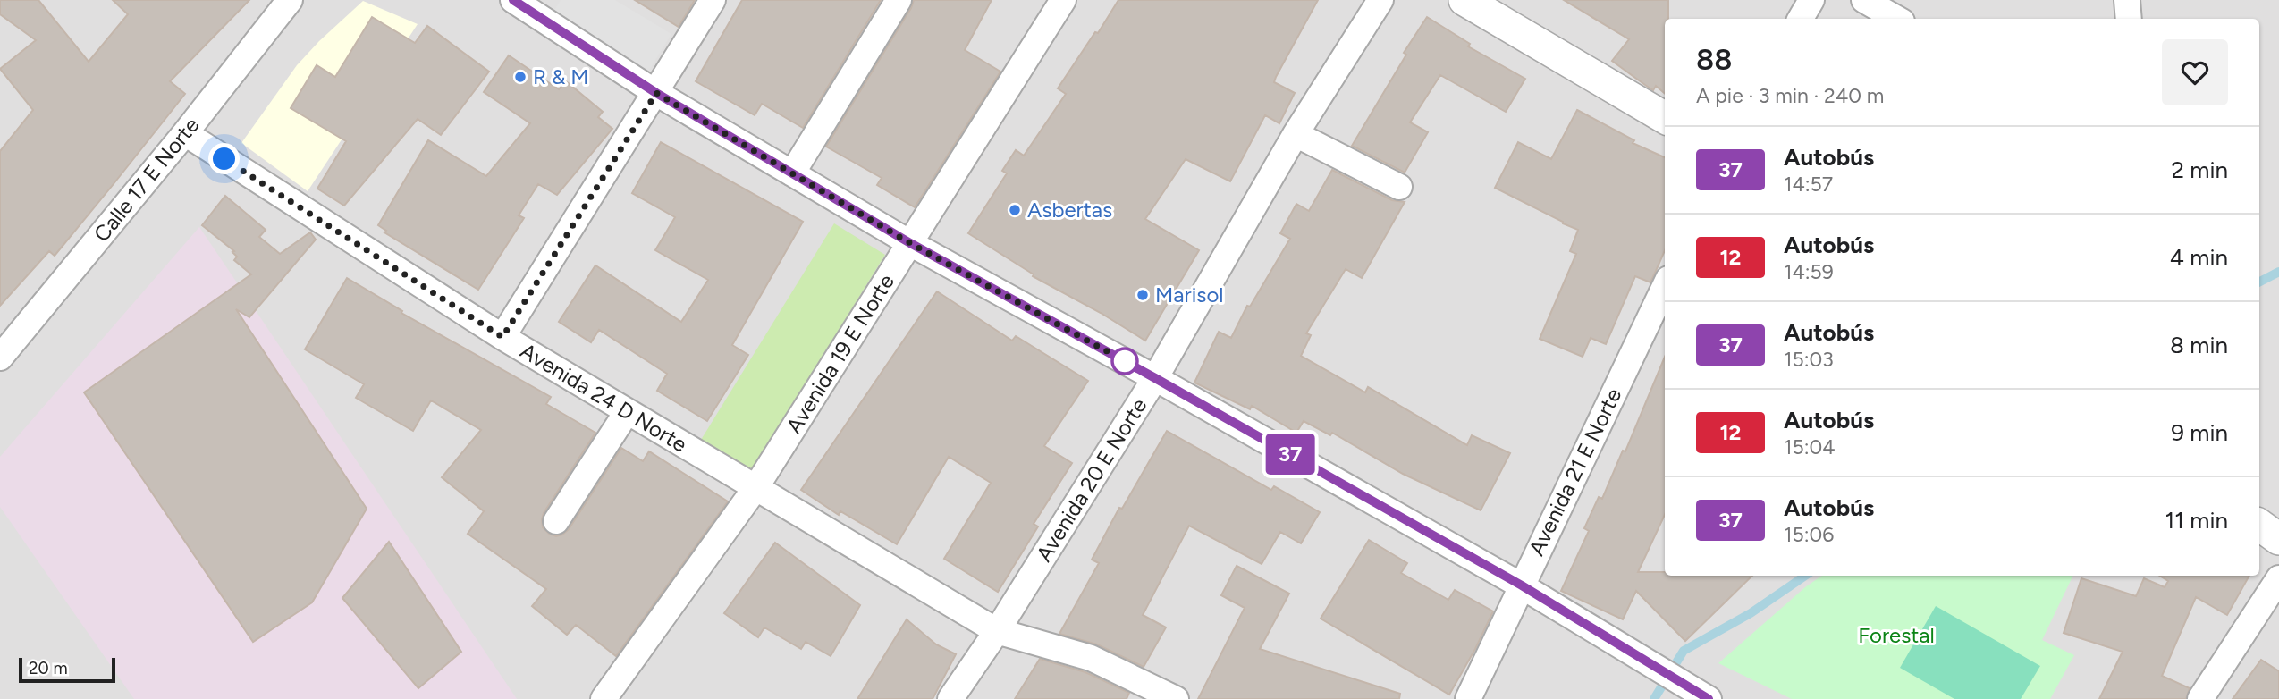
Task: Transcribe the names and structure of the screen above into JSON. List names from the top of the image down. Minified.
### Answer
{"streets":{"street":["Calle 17 E Norte","Avenida 19 E Norte","Avenida 24 D Norte","Avenida 21 E Norte","Avenida 20 E Norte"]},"crossings":[["Calle 17 E Norte","Avenida 24 D Norte"],["Avenida 19 E Norte","Avenida 24 D Norte"],["Avenida 24 D Norte","Avenida 20 E Norte"]],"parks":["Forestal"],"places":["R & M","Asbertas","Marisol"],"lines":["bus line 37"],"scale_bar":"20 m","page":{"on_map":"37","heading":["88","A pie · 3 min · 240 m"],"list":[{"mark":"37","name":"Autobús","note":"14:57","value":"2 min"},{"mark":"12","name":"Autobús","note":"14:59","value":"4 min"},{"mark":"37","name":"Autobús","note":"15:03","value":"8 min"},{"mark":"12","name":"Autobús","note":"15:04","value":"9 min"},{"mark":"37","name":"Autobús","note":"15:06","value":"11 min"}],"scale":"20 m"}}
